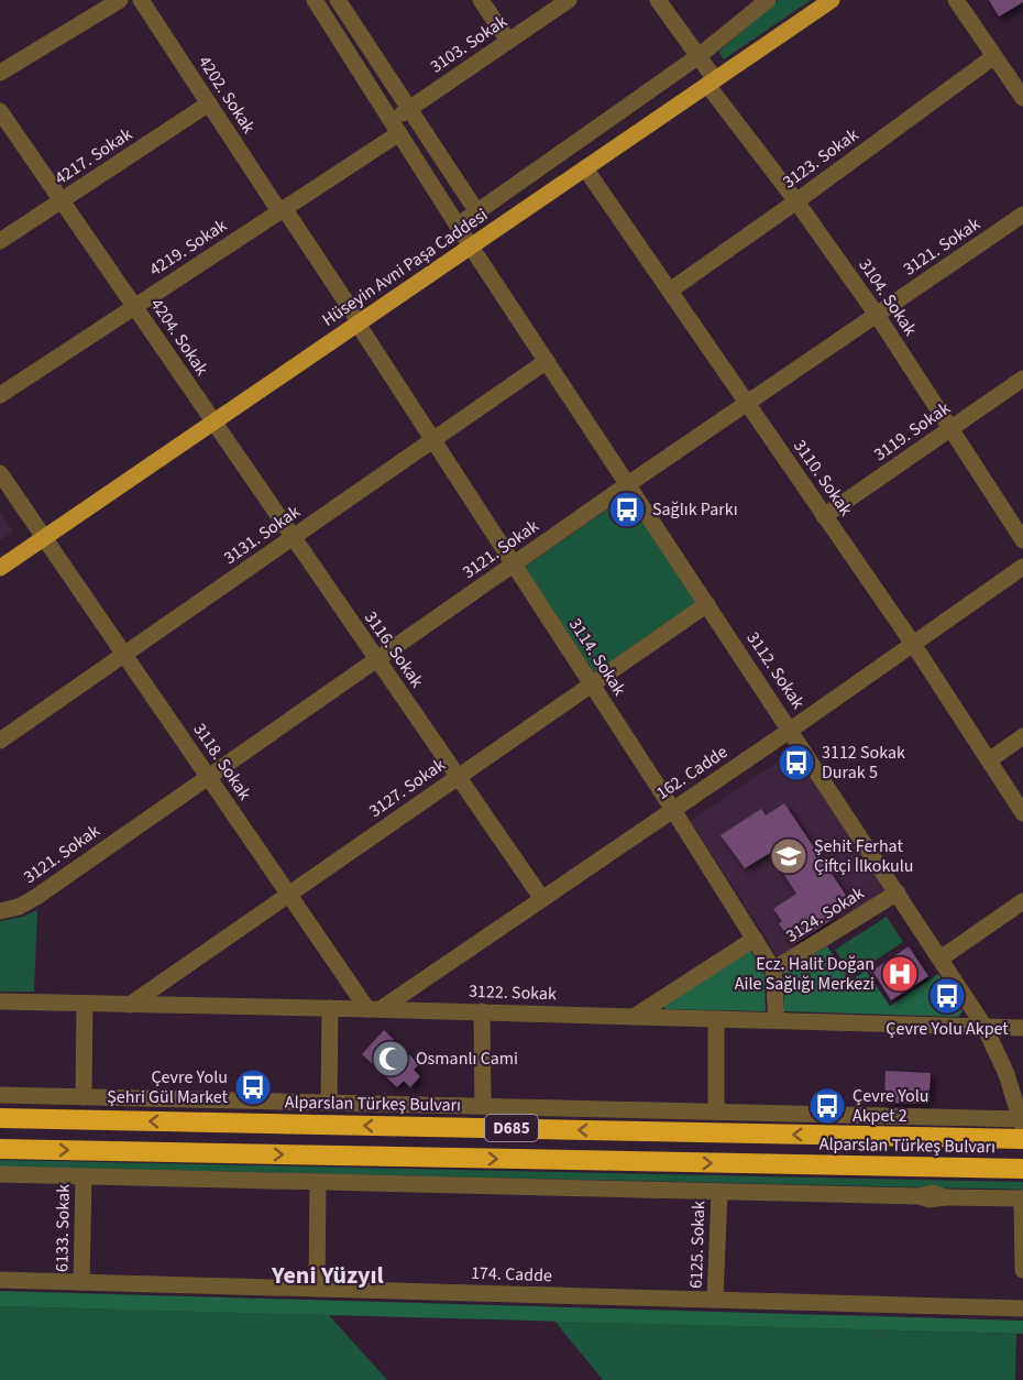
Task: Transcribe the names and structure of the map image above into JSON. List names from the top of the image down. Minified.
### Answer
{"streets":{"highway":["Alparslan Türkeş Bulvarı","D685"],"main road":["Hüseyin Avni Paşa Caddesi"],"street":["3103. Sokak","4202. Sokak","4217. Sokak","3123. Sokak","3121. Sokak","4219. Sokak","3104. Sokak","4204. Sokak","3119. Sokak","3110. Sokak","3131. Sokak","3116. Sokak","3114. Sokak","3112. Sokak","3118. Sokak","162. Cadde","3127. Sokak","3124. Sokak","3122. Sokak","6133. Sokak","6125. Sokak","174. Cadde"]},"crossings":[["3103. Sokak","4219. Sokak"],["3103. Sokak","3112. Sokak"],["4202. Sokak","4217. Sokak"],["4202. Sokak","4219. Sokak"],["4202. Sokak","Hüseyin Avni Paşa Caddesi"],["4202. Sokak","3114. Sokak"],["4217. Sokak","4204. Sokak"],["3123. Sokak","3104. Sokak"],["3123. Sokak","3110. Sokak"],["3121. Sokak","3104. Sokak"],["3121. Sokak","3110. Sokak"],["3121. Sokak","3116. Sokak"],["3121. Sokak","3114. Sokak"],["3121. Sokak","3112. Sokak"],["3121. Sokak","3118. Sokak"],["4219. Sokak","4204. Sokak"],["4219. Sokak","3112. Sokak"],["Hüseyin Avni Paşa Caddesi","3104. Sokak"],["Hüseyin Avni Paşa Caddesi","4204. Sokak"],["Hüseyin Avni Paşa Caddesi","3110. Sokak"],["Hüseyin Avni Paşa Caddesi","3116. Sokak"],["Hüseyin Avni Paşa Caddesi","3114. Sokak"],["Hüseyin Avni Paşa Caddesi","3112. Sokak"],["Hüseyin Avni Paşa Caddesi","3118. Sokak"],["3104. Sokak","3119. Sokak"],["4204. Sokak","3116. Sokak"],["3119. Sokak","3110. Sokak"],["3110. Sokak","162. Cadde"],["3131. Sokak","3116. Sokak"],["3131. Sokak","3114. Sokak"],["3131. Sokak","3112. Sokak"],["3131. Sokak","3118. Sokak"],["3116. Sokak","162. Cadde"],["3116. Sokak","3127. Sokak"],["3114. Sokak","162. Cadde"],["3114. Sokak","3127. Sokak"],["3114. Sokak","3124. Sokak"],["3114. Sokak","3122. Sokak"],["3112. Sokak","162. Cadde"],["3112. Sokak","3127. Sokak"],["3112. Sokak","3124. Sokak"],["3112. Sokak","3122. Sokak"],["3112. Sokak","Alparslan Türkeş Bulvarı"],["3118. Sokak","162. Cadde"],["3118. Sokak","3127. Sokak"],["3118. Sokak","3122. Sokak"],["162. Cadde","3122. Sokak"],["3127. Sokak","3122. Sokak"],["6133. Sokak","174. Cadde"],["6125. Sokak","174. Cadde"]],"districts":["Yeni Yüzyıl"],"places":{"bus stop":["Sağlık Parkı","3112 Sokak Durak 5","Çevre Yolu Akpet","Çevre Yolu Şehri Gül Market","Çevre Yolu Akpet 2"],"school or university":["Şehit Ferhat Çiftçi İlkokulu"],"hospital":["Ecz. Halit Doğan Aile Sağlığı Merkezi"],"mosque":["Osmanlı Cami"]}}
